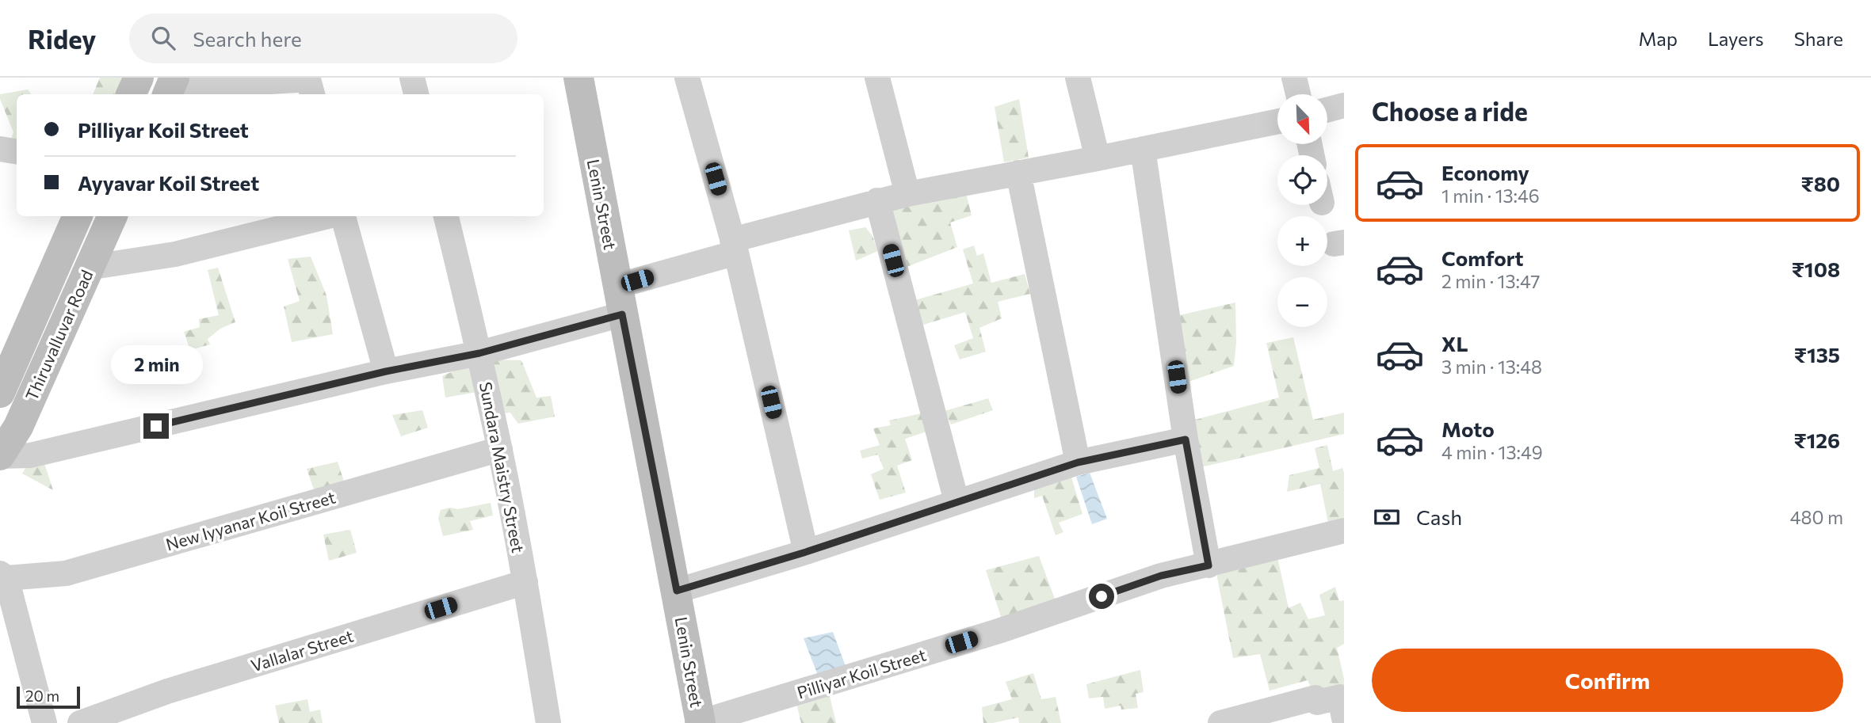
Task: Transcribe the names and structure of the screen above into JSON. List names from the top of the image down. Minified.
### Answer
{"streets":{"street":["Lenin Street","Thiruvalluvar Road","Sundara Maistry Street","New Iyyanar Koil Street","Vallalar Street","Pilliyar Koil Street"]},"crossings":[["Lenin Street","Pilliyar Koil Street"],["Sundara Maistry Street","New Iyyanar Koil Street"],["Sundara Maistry Street","Vallalar Street"]],"scale_bar":"20 m","north":"bottom right","page":{"header":"Ridey","search":"Search here","nav":["Map","Layers","Share"],"heading":"Choose a ride","map_buttons":["+","−"],"banner":["Pilliyar Koil Street","Ayyavar Koil Street"],"list":[{"name":"Economy","note":"1 min · 13:46","value":"₹80"},{"name":"Comfort","note":"2 min · 13:47","value":"₹108"},{"name":"XL","note":"3 min · 13:48","value":"₹135"},{"name":"Moto","note":"4 min · 13:49","value":"₹126"}],"bubble":"2 min","pay":["Cash","480 m"],"buttons":"Confirm","scale":"20 m"}}
